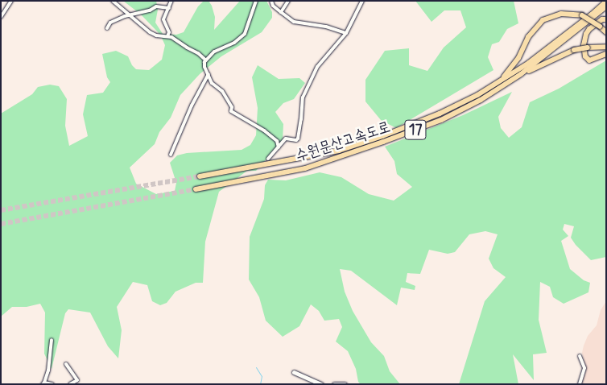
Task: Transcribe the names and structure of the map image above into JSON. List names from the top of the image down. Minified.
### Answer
{"streets":{"highway":["17","수원문산고속도로"]}}
